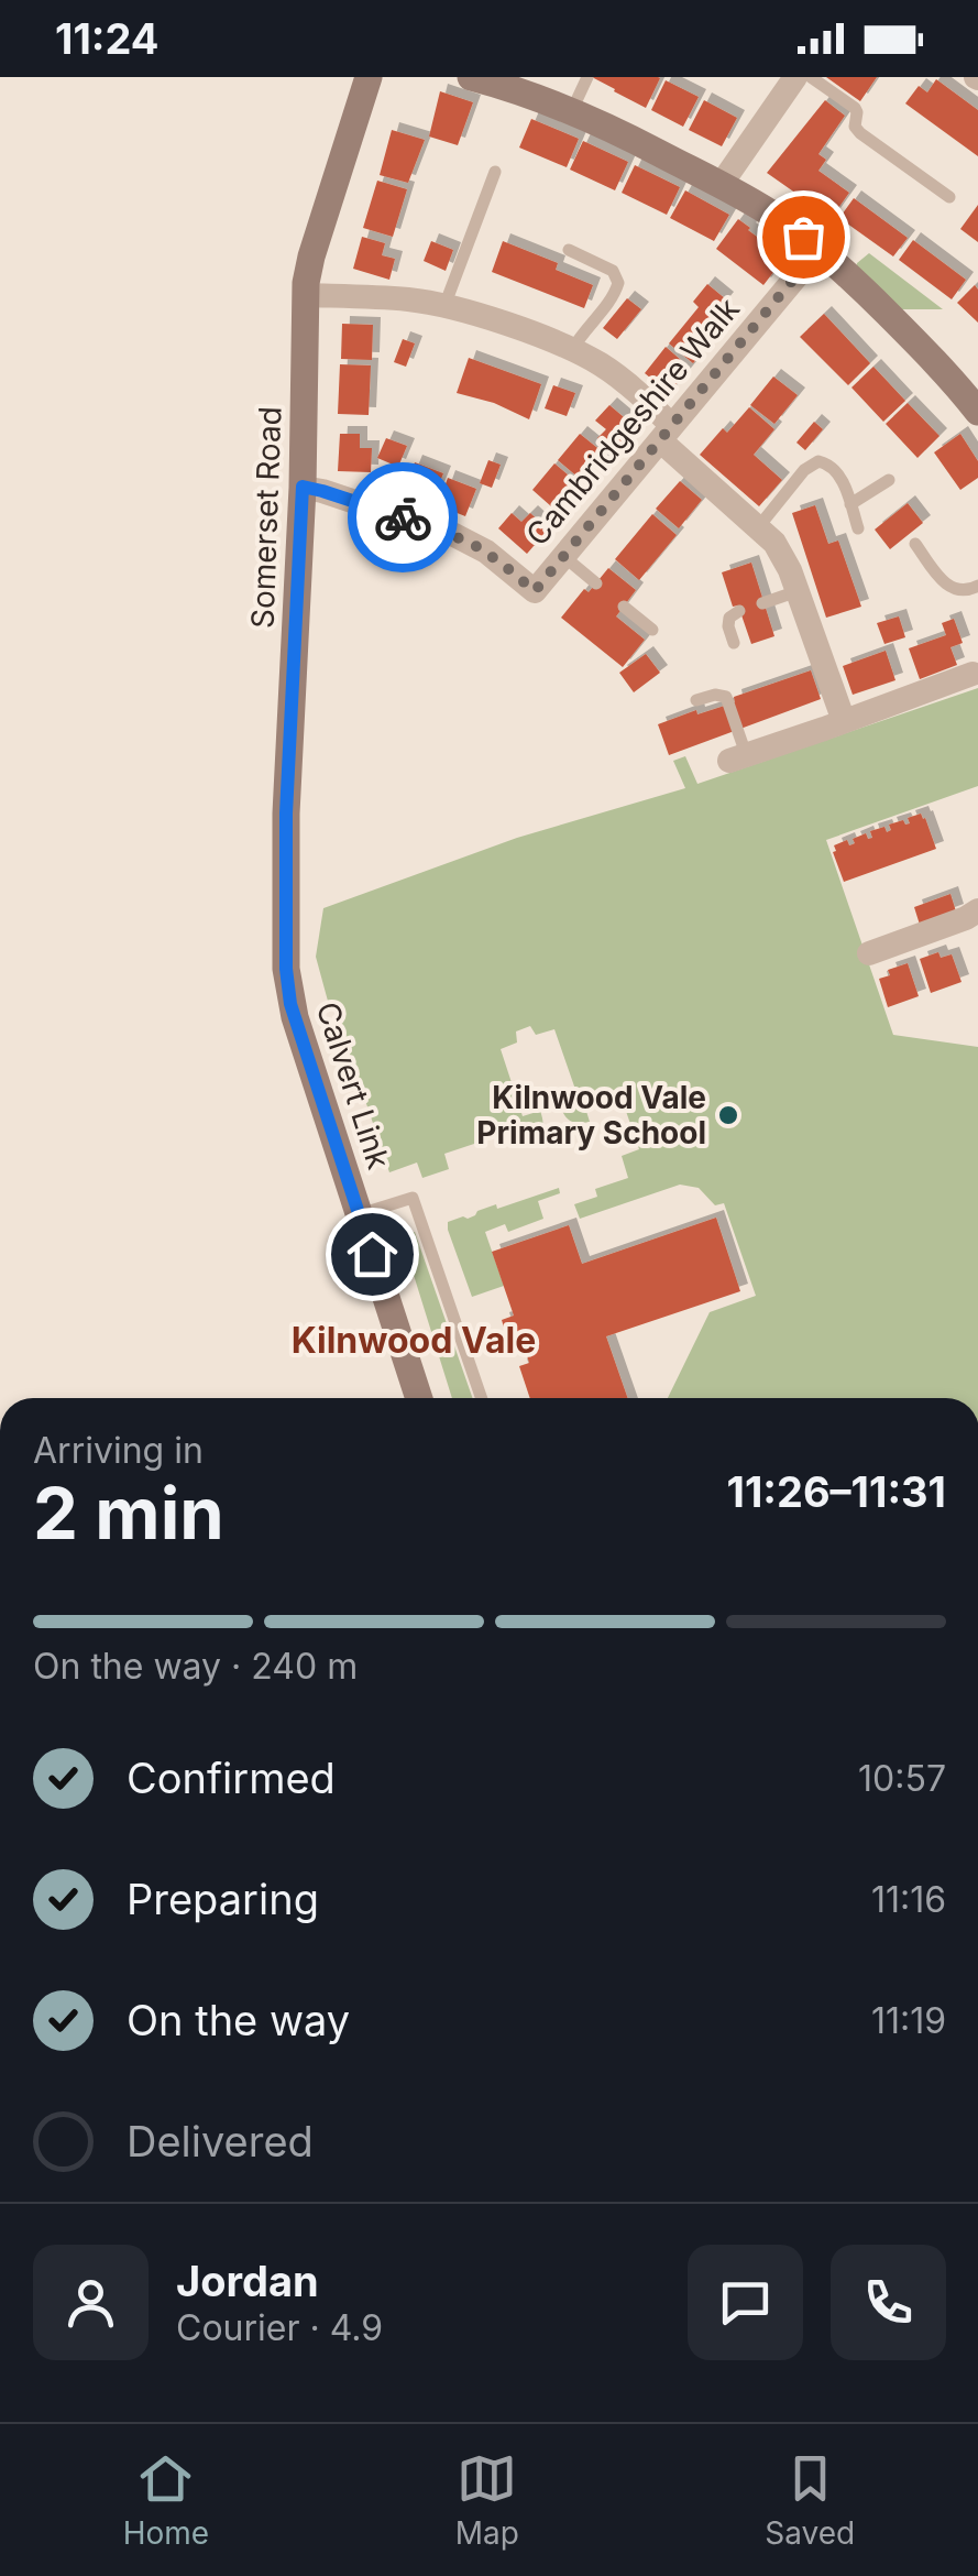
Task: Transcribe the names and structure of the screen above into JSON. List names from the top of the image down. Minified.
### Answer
{"streets":{"street":["Cambridgeshire Walk","Somerset Road","Calvert Link"]},"crossings":[["Cambridgeshire Walk","Somerset Road"],["Somerset Road","Calvert Link"]],"districts":["Kilnwood Vale"],"places":["Kilnwood Vale Primary School"],"page":{"status":"11:24","heading":["2 min","Arriving in","11:26–11:31"],"panel":["Jordan","Courier · 4.9"],"bar":"On the way · 240 m","list":[["Confirmed","10:57"],["Preparing","11:16"],["On the way","11:19"],"Delivered"],"tabs":["Home","Map","Saved"]}}
